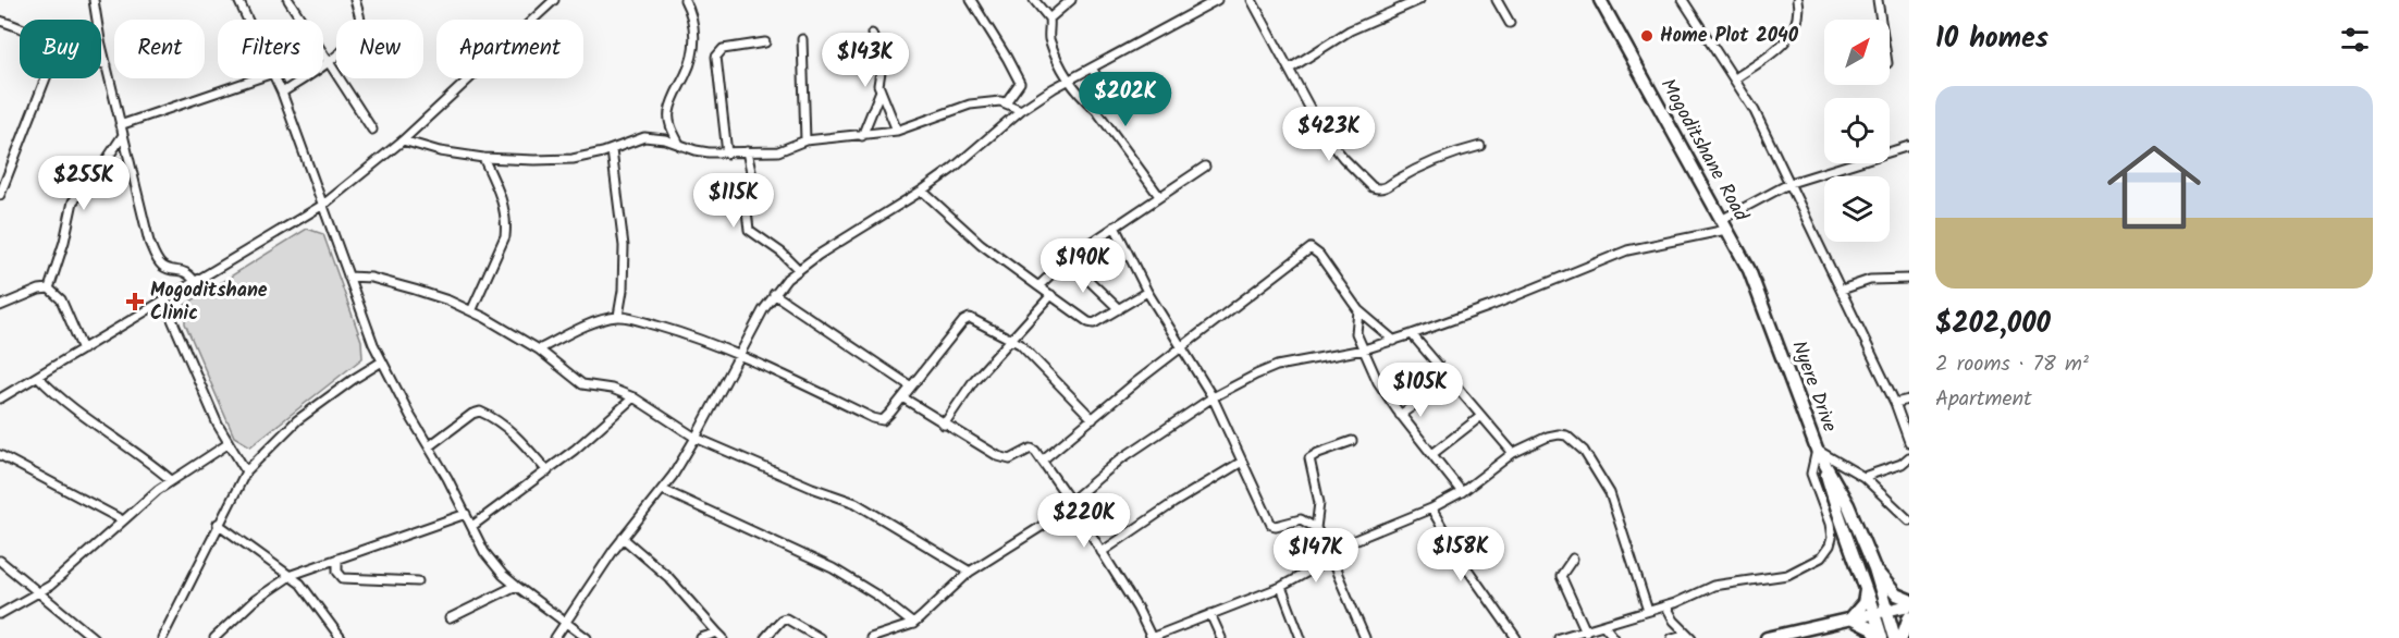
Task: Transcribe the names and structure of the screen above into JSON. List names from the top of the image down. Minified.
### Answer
{"streets":{"main road":["Mogoditshane Road","Nyere Drive"]},"crossings":[["Mogoditshane Road","Nyere Drive"]],"places":{"other":["Home Plot 2040"],"health":["Mogoditshane Clinic"]},"north":"top right","page":{"heading":"10 homes","chip":["Buy","Rent","Filters","New","Apartment"],"price":["$143K","$202K","$423K","$255K","$115K","$190K","$105K","$220K","$158K","$147K"],"list":[{"name":"$202,000","note":"2 rooms · 78 m² · Apartment"}]}}
